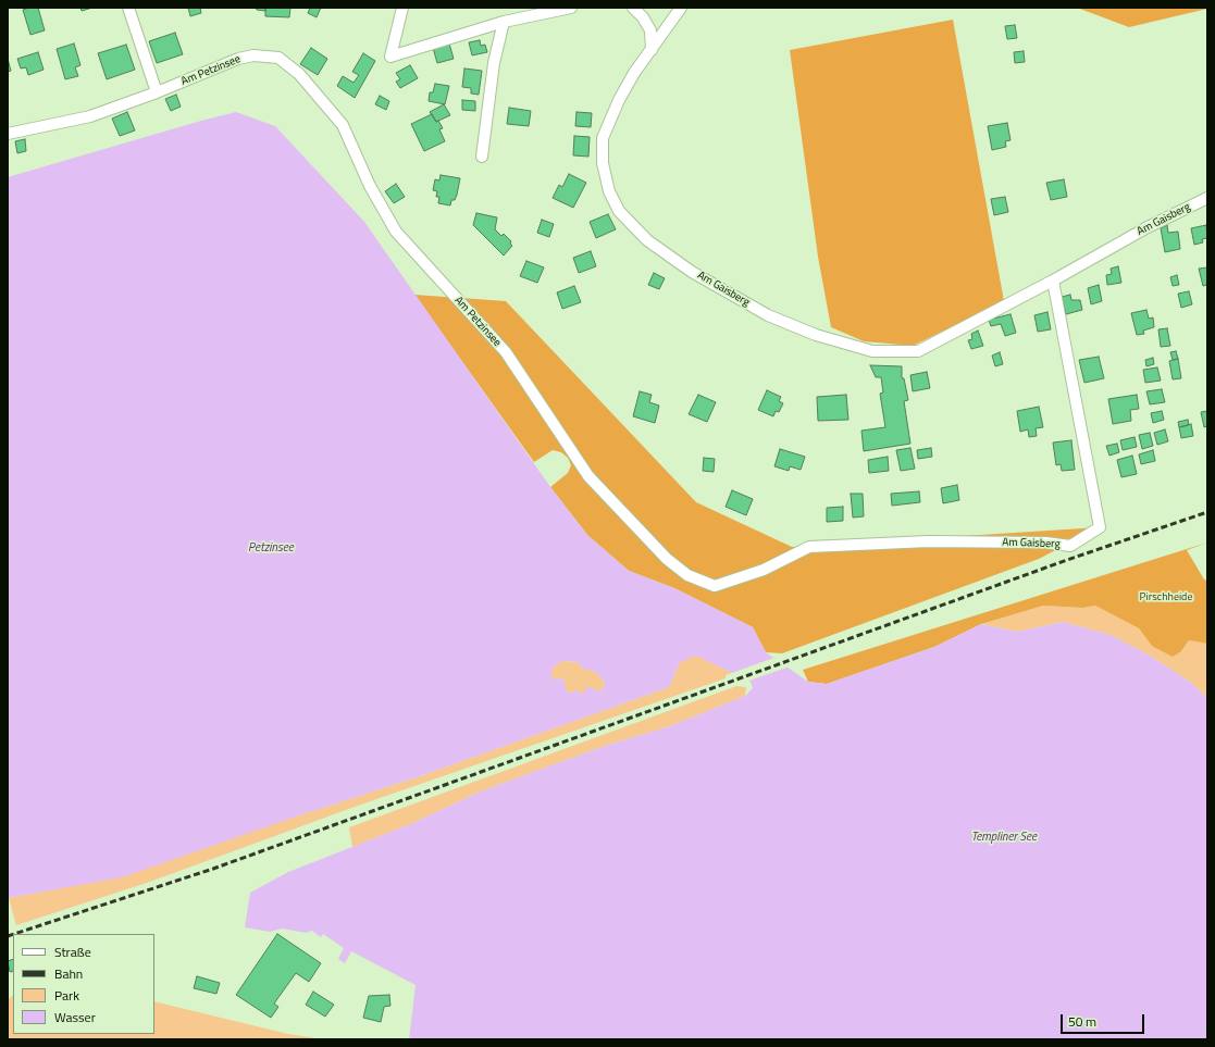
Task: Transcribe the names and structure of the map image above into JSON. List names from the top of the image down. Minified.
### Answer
{"streets":{"street":["Am Petzinsee","Am Gaisberg"]},"crossings":[["Am Petzinsee","Am Gaisberg"]],"water":["Petzinsee","Templiner See"],"parks":["Pirschheide"],"legend":["Straße","Bahn","Park","Wasser"],"scale_bar":"50 m"}
